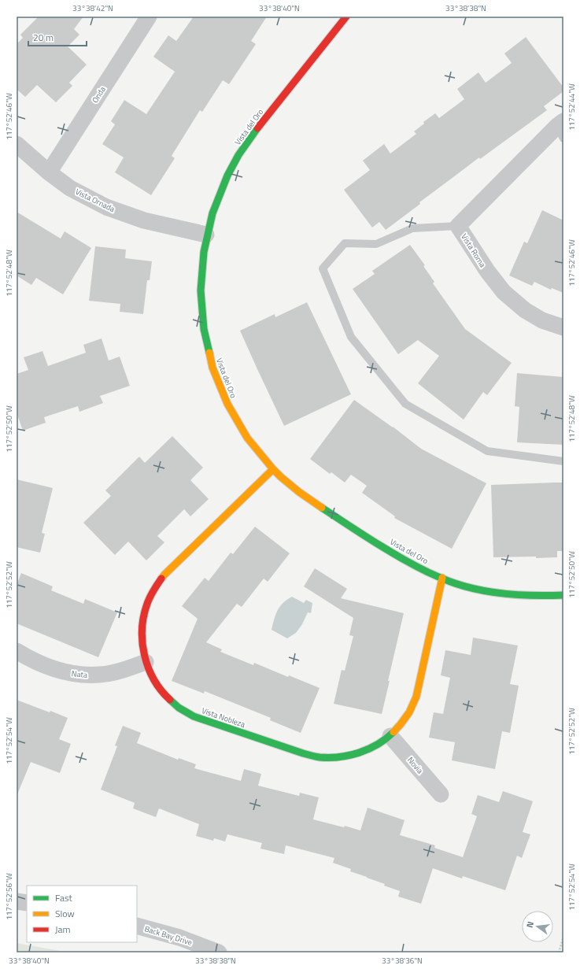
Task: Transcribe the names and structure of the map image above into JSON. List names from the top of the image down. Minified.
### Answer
{"streets":{"street":["Onda","Vista del Oro","Vista Ornada","Vista Roma","Nata","Vista Nobleza","Novia","Back Bay Drive"]},"crossings":[["Onda","Vista Ornada"],["Vista del Oro","Vista Ornada"],["Vista del Oro","Vista Nobleza"],["Nata","Vista Nobleza"],["Vista Nobleza","Novia"]],"legend":["Fast","Slow","Jam"],"scale_bar":"20 m","north":"left","coordinates":["33°38'42\"N","33°38'40\"N","33°38'38\"N","117°52'44\"W","117°52'46\"W","117°52'48\"W","117°52'50\"W","117°52'52\"W","117°52'54\"W","117°52'56\"W","33°38'36\"N"]}
